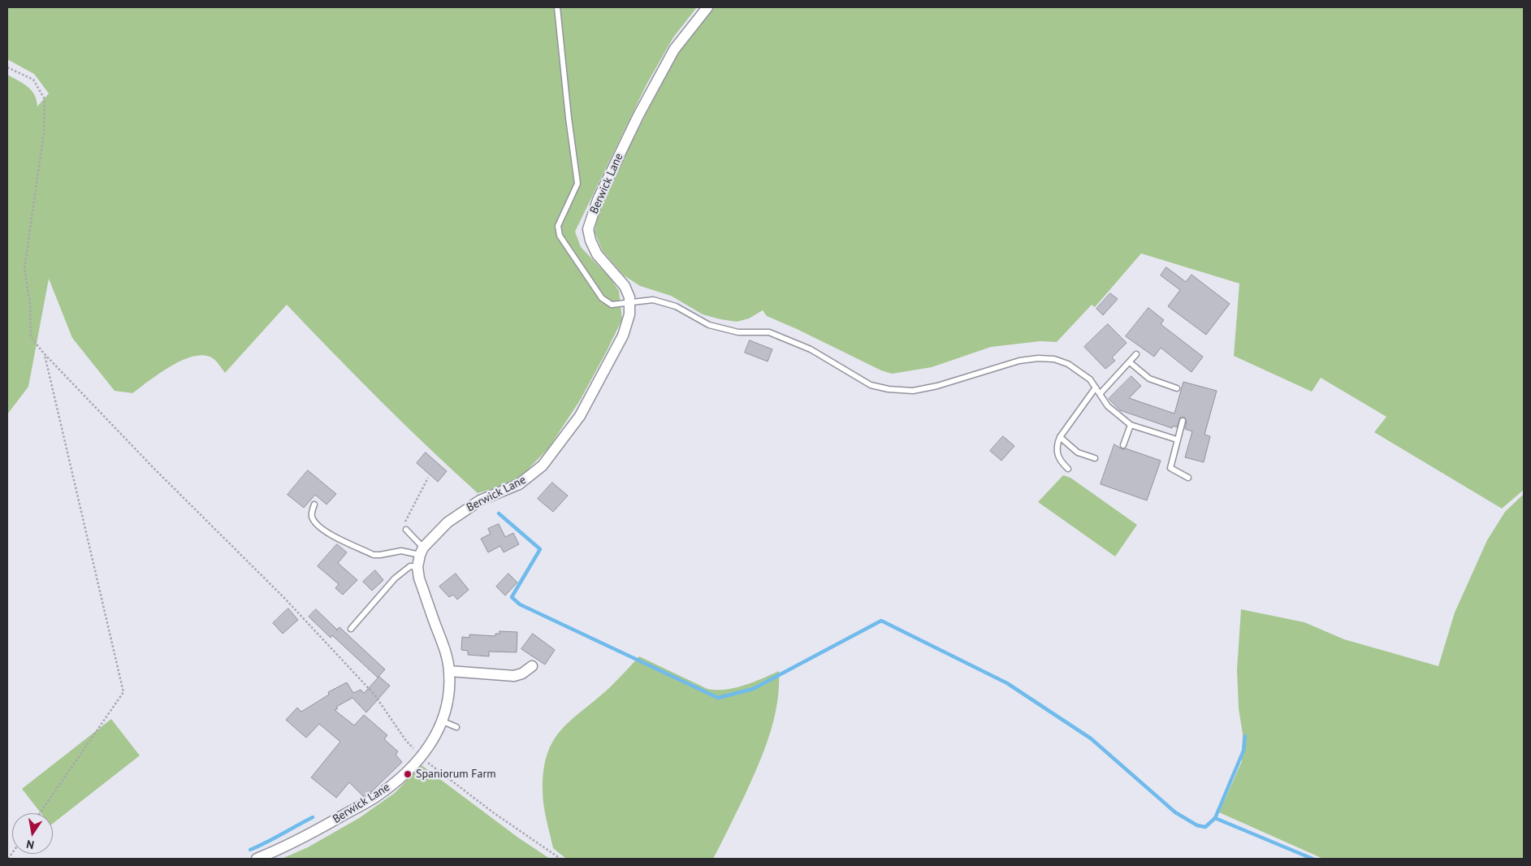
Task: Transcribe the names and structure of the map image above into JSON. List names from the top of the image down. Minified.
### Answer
{"streets":{"street":["Berwick Lane"]},"places":["Spaniorum Farm"],"north":"bottom"}
